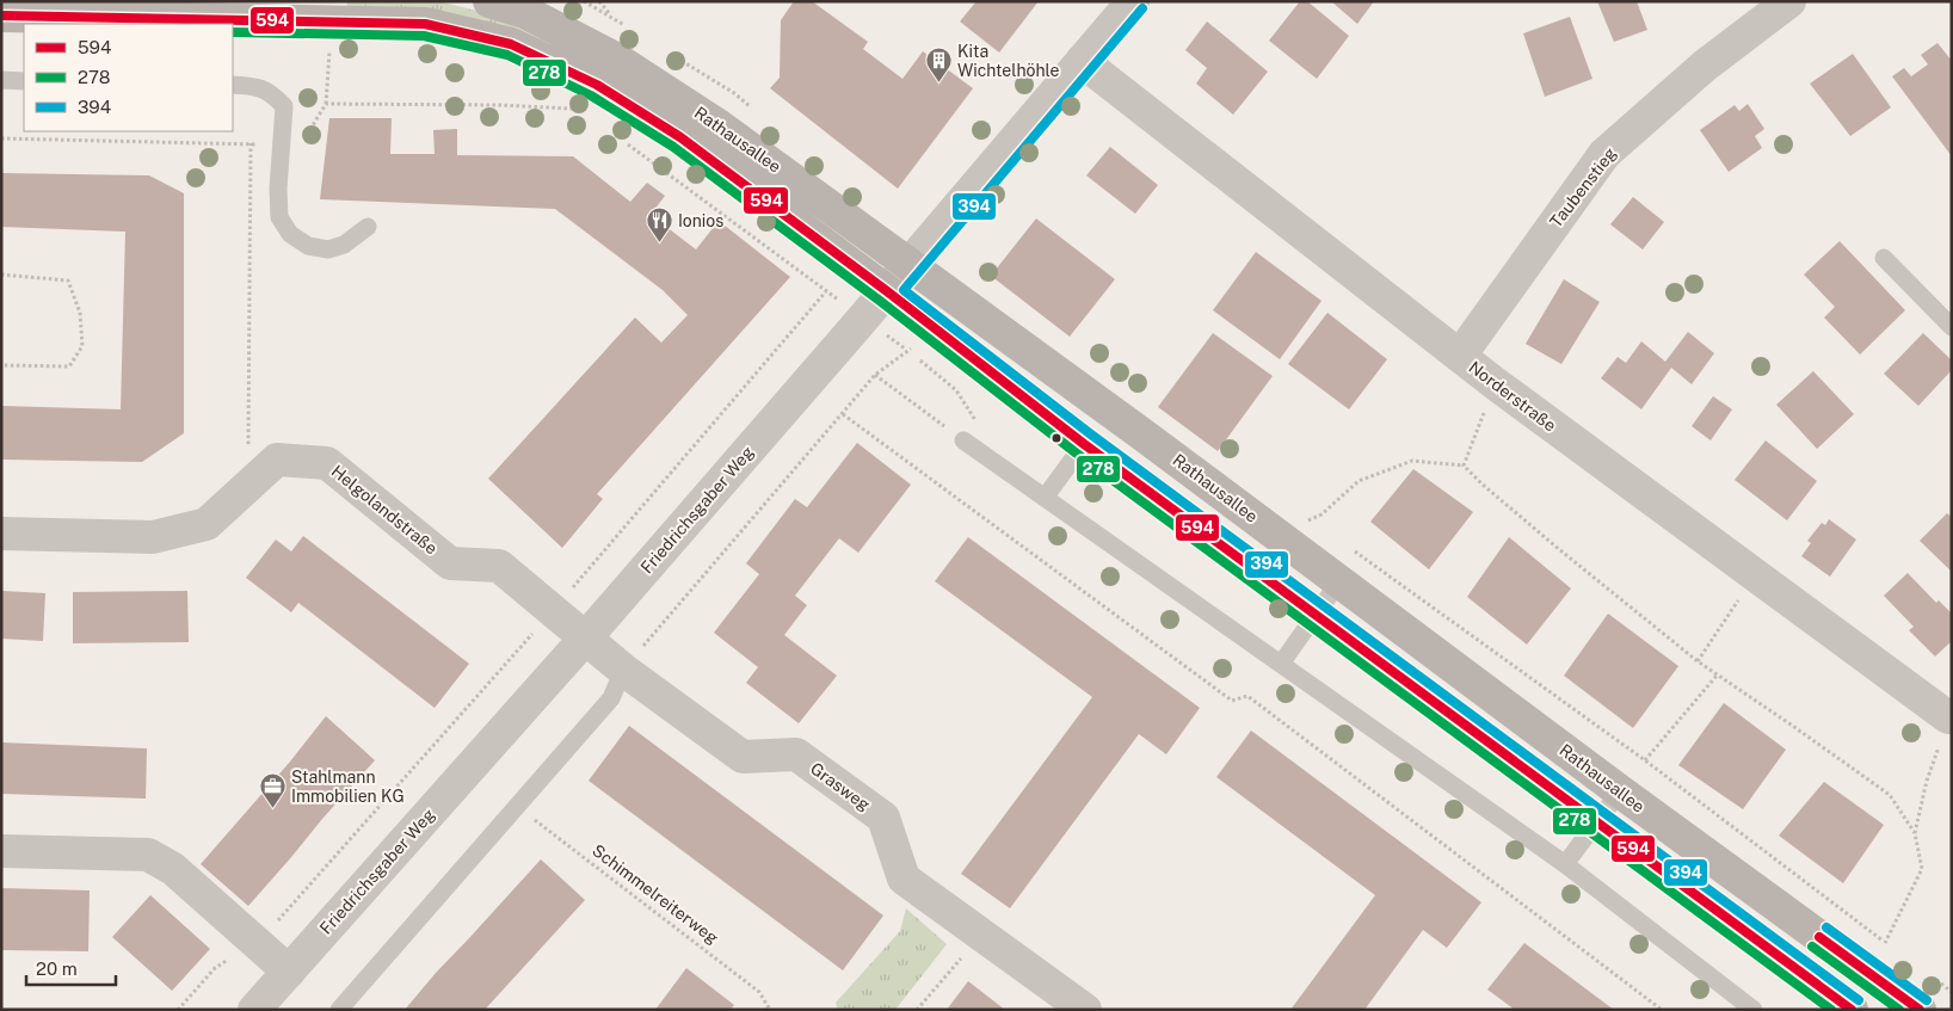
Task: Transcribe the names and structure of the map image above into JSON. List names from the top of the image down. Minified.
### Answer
{"streets":{"main road":["Rathausallee"],"street":["Taubenstieg","Norderstraße","Helgolandstraße","Friedrichsgaber Weg","Grasweg"],"path":["Schimmelreiterweg"]},"crossings":[["Rathausallee","Friedrichsgaber Weg"],["Taubenstieg","Norderstraße"],["Norderstraße","Friedrichsgaber Weg"],["Helgolandstraße","Friedrichsgaber Weg"],["Helgolandstraße","Grasweg"],["Friedrichsgaber Weg","Grasweg"]],"places":{"building":["Kita Wichtelhöhle"],"restaurant":["Ionios"],"office":["Stahlmann Immobilien KG"]},"lines":["transit line 394","transit line 594","transit line 278"],"legend":["594","278","394"],"scale_bar":"20 m"}
